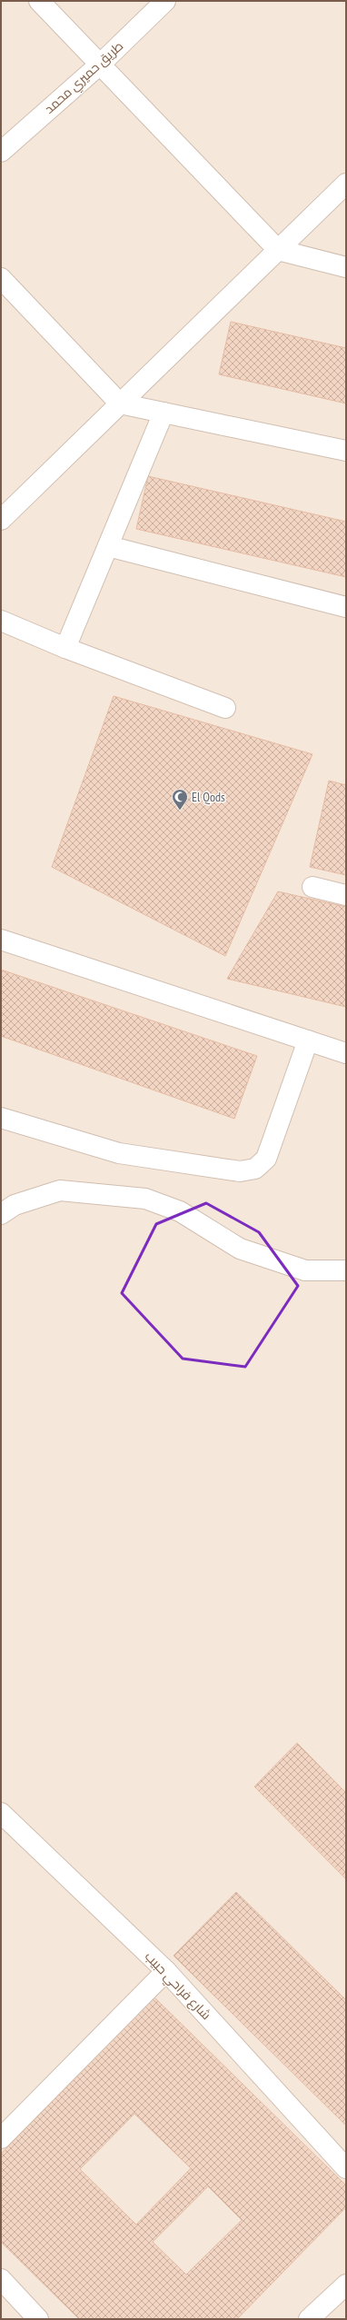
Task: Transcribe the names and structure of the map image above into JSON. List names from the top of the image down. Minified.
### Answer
{"streets":{"street":["طريق حميري محمد","شارع فراحي حبيب"]},"places":{"mosque":["El Qods"]}}
